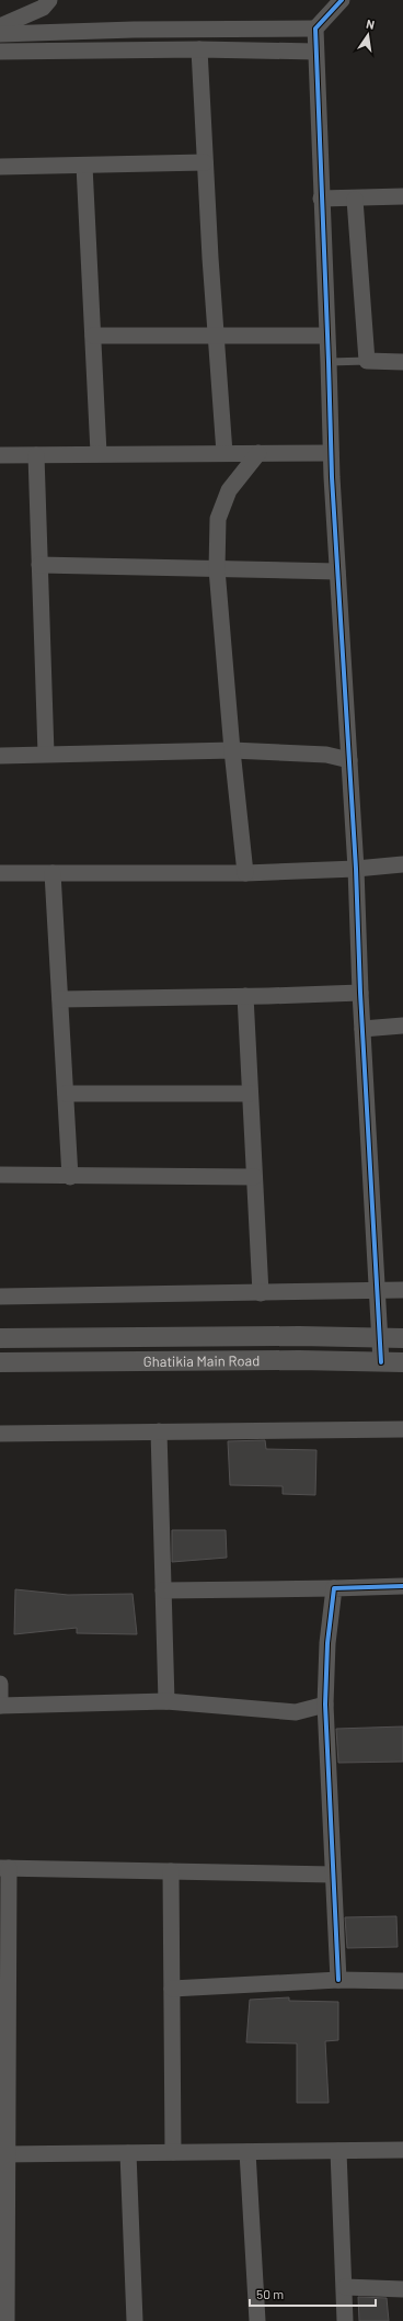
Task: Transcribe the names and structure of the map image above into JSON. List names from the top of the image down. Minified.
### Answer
{"streets":{"street":["Ghatikia Main Road"]},"scale_bar":"50 m","north":"top"}
